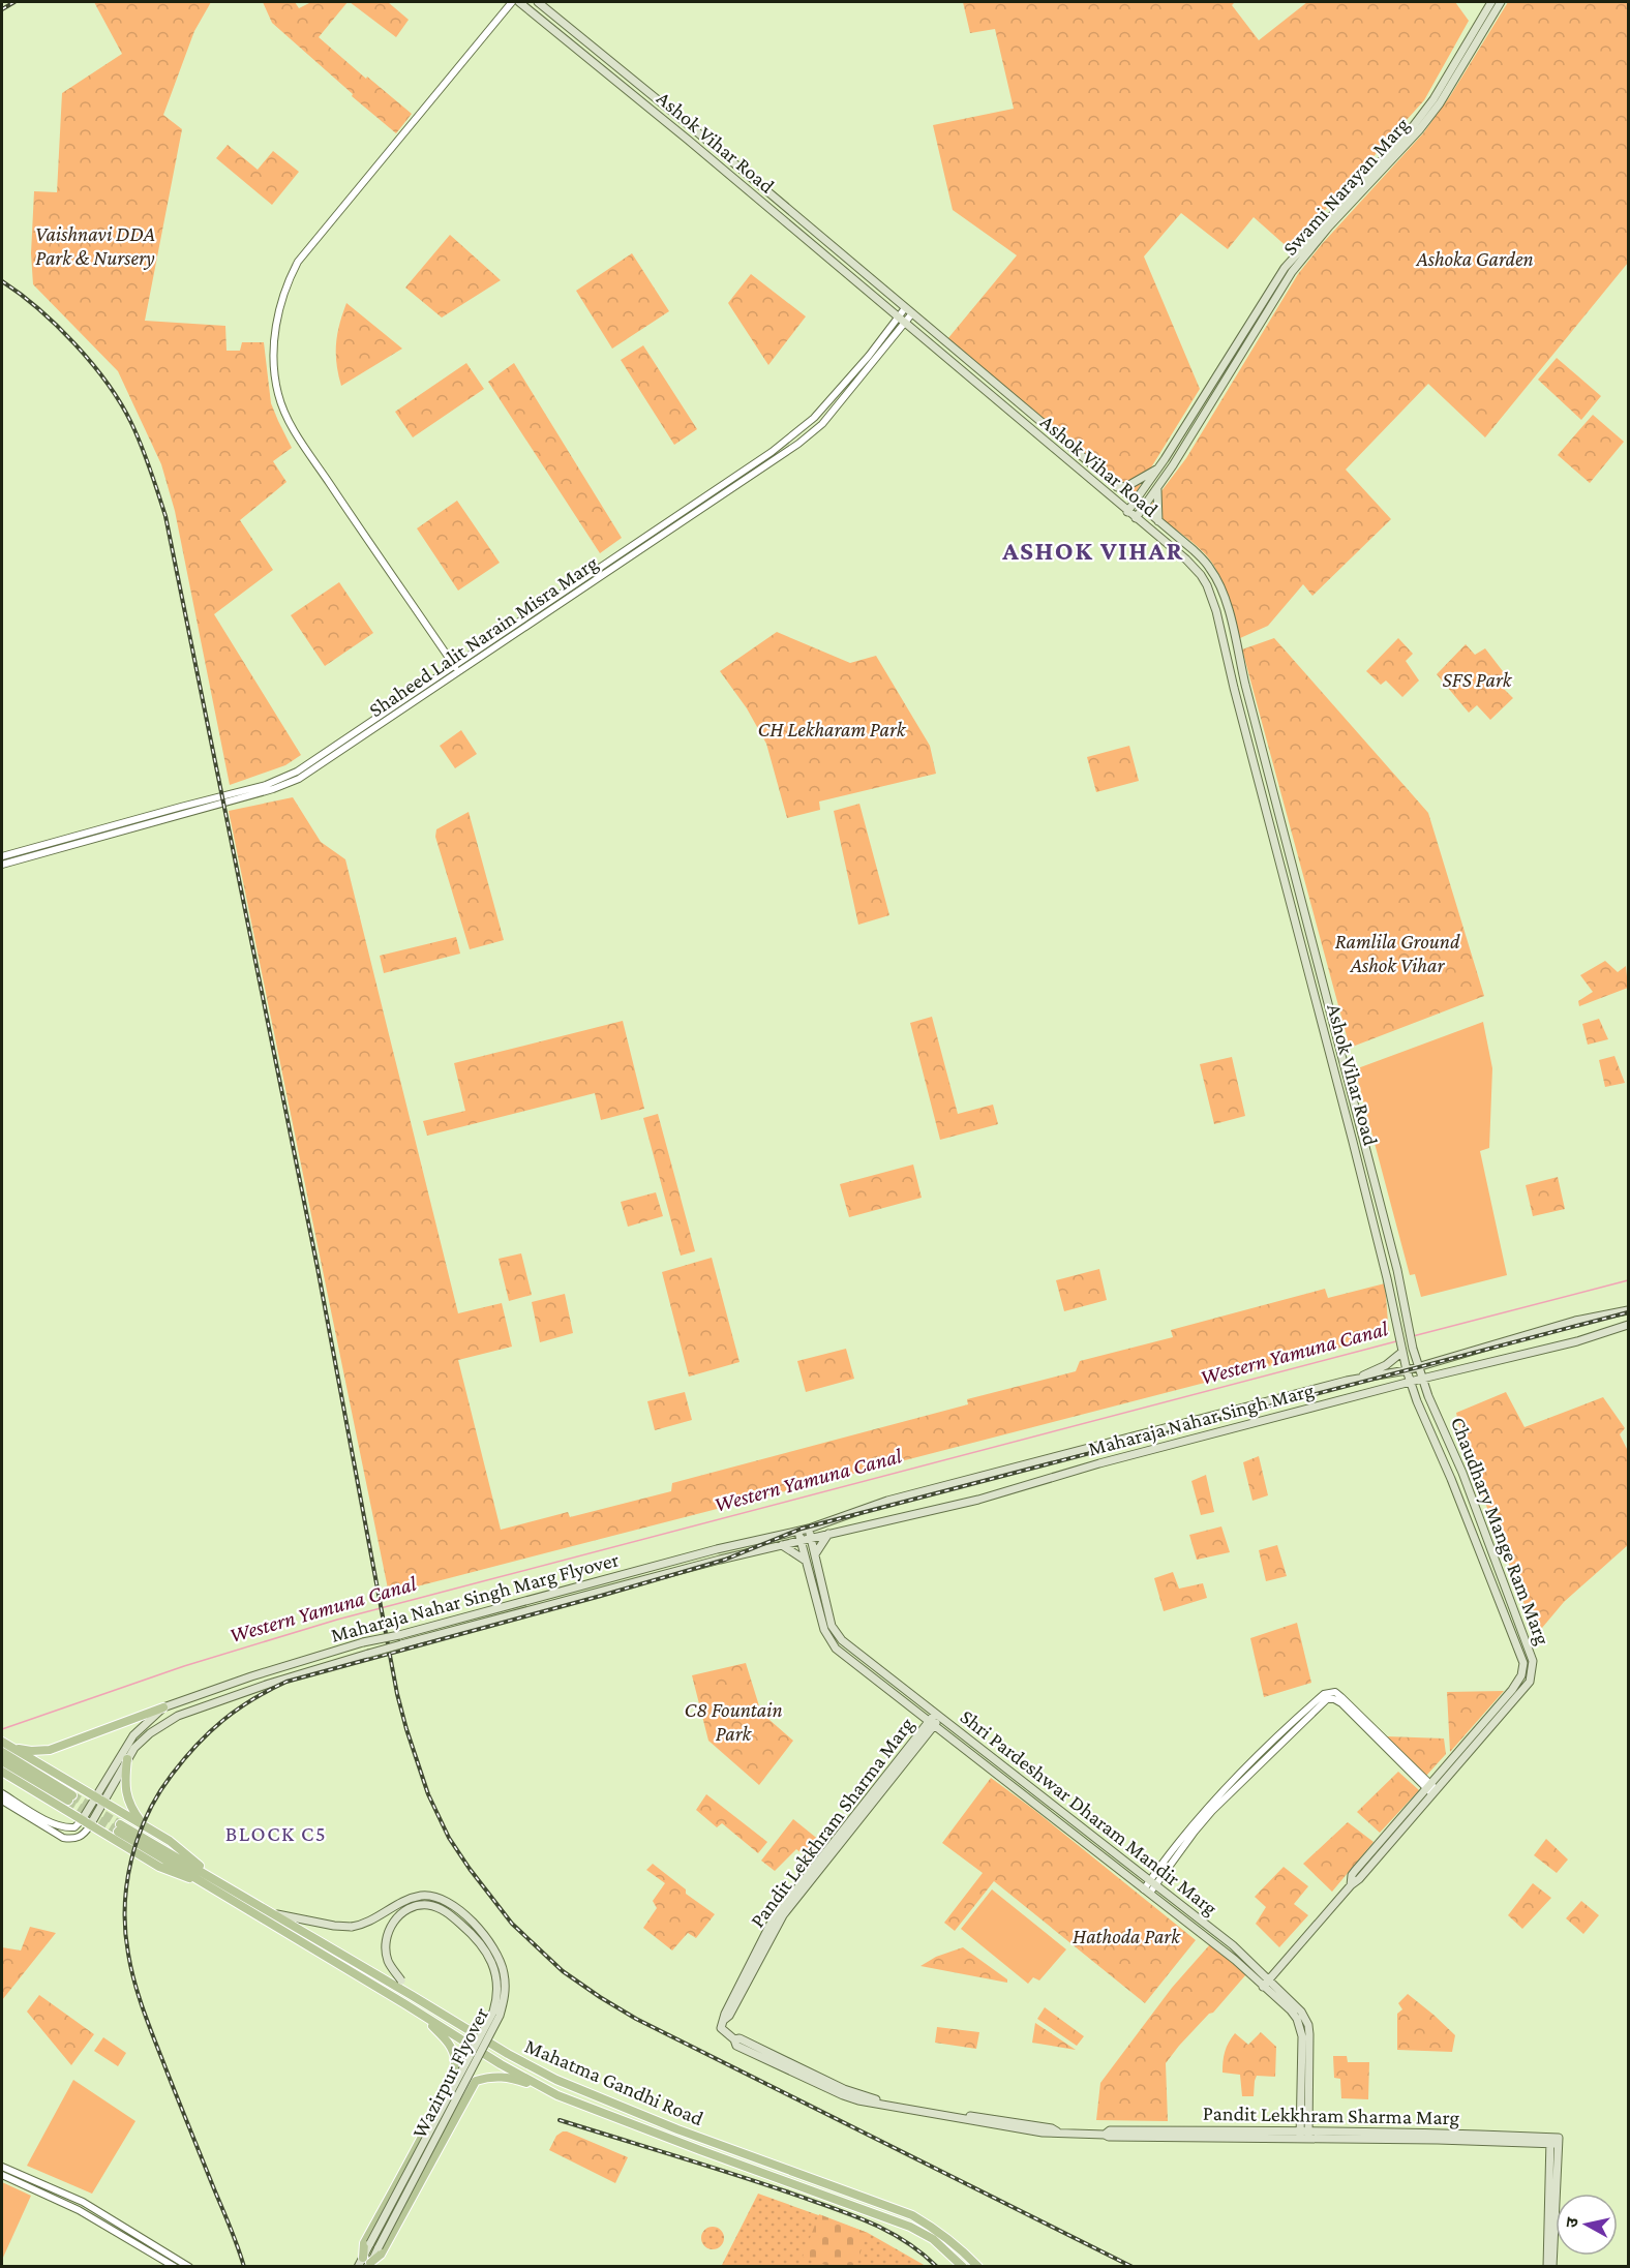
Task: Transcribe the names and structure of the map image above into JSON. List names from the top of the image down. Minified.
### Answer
{"streets":{"main road":["Ashok Vihar Road","Swami Narayan Marg","Maharaja Nahar Singh Marg","Chaudhary Mange Ram Marg","Maharaja Nahar Singh Marg Flyover","Shri Pardeshwar Dharam Mandir Marg","Pandit Lekkhram Sharma Marg","Wazirpur Flyover","Mahatma Gandhi Road"],"street":["Shaheed Lalit Narain Misra Marg"]},"crossings":[["Ashok Vihar Road","Swami Narayan Marg"],["Ashok Vihar Road","Shaheed Lalit Narain Misra Marg"],["Ashok Vihar Road","Chaudhary Mange Ram Marg"],["Maharaja Nahar Singh Marg","Chaudhary Mange Ram Marg"],["Maharaja Nahar Singh Marg","Maharaja Nahar Singh Marg Flyover"],["Maharaja Nahar Singh Marg","Shri Pardeshwar Dharam Mandir Marg"],["Chaudhary Mange Ram Marg","Shri Pardeshwar Dharam Mandir Marg"],["Maharaja Nahar Singh Marg Flyover","Shri Pardeshwar Dharam Mandir Marg"],["Shri Pardeshwar Dharam Mandir Marg","Pandit Lekkhram Sharma Marg"],["Wazirpur Flyover","Mahatma Gandhi Road"]],"districts":["ASHOK VIHAR","BLOCK C5"],"water":["Western Yamuna Canal"],"parks":["Vaishnavi DDA Park & Nursery","Ashoka Garden","SFS Park","CH Lekharam Park","Ramlila Ground Ashok Vihar","C8 Fountain Park","Hathoda Park"],"north":"left"}
